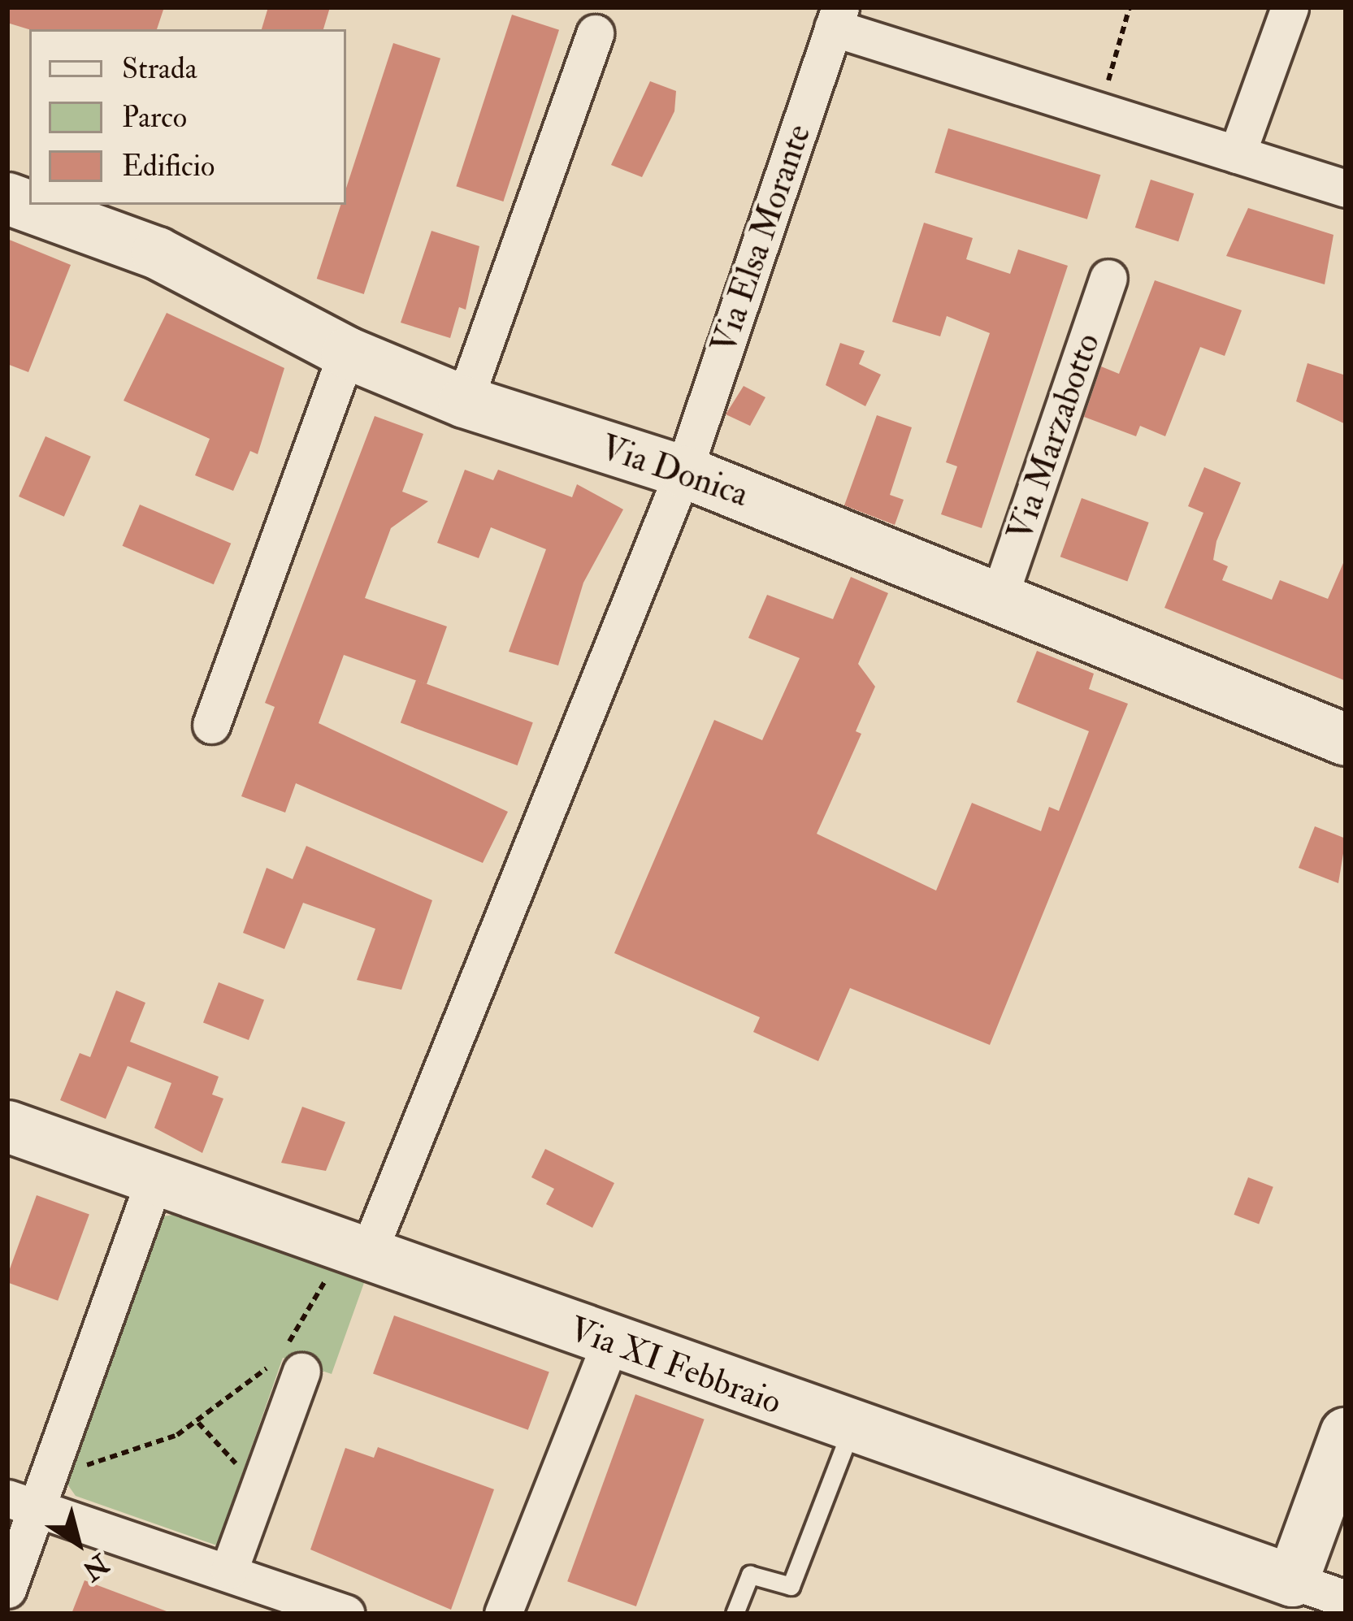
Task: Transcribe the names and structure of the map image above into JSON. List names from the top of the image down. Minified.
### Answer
{"streets":{"main road":["Via Donica","Via XI Febbraio"],"street":["Via Elsa Morante","Via Marzabotto"]},"crossings":[["Via Elsa Morante","Via Donica"],["Via Elsa Morante","Via XI Febbraio"],["Via Marzabotto","Via Donica"]],"legend":["Strada","Parco","Edificio"],"north":"bottom right"}
